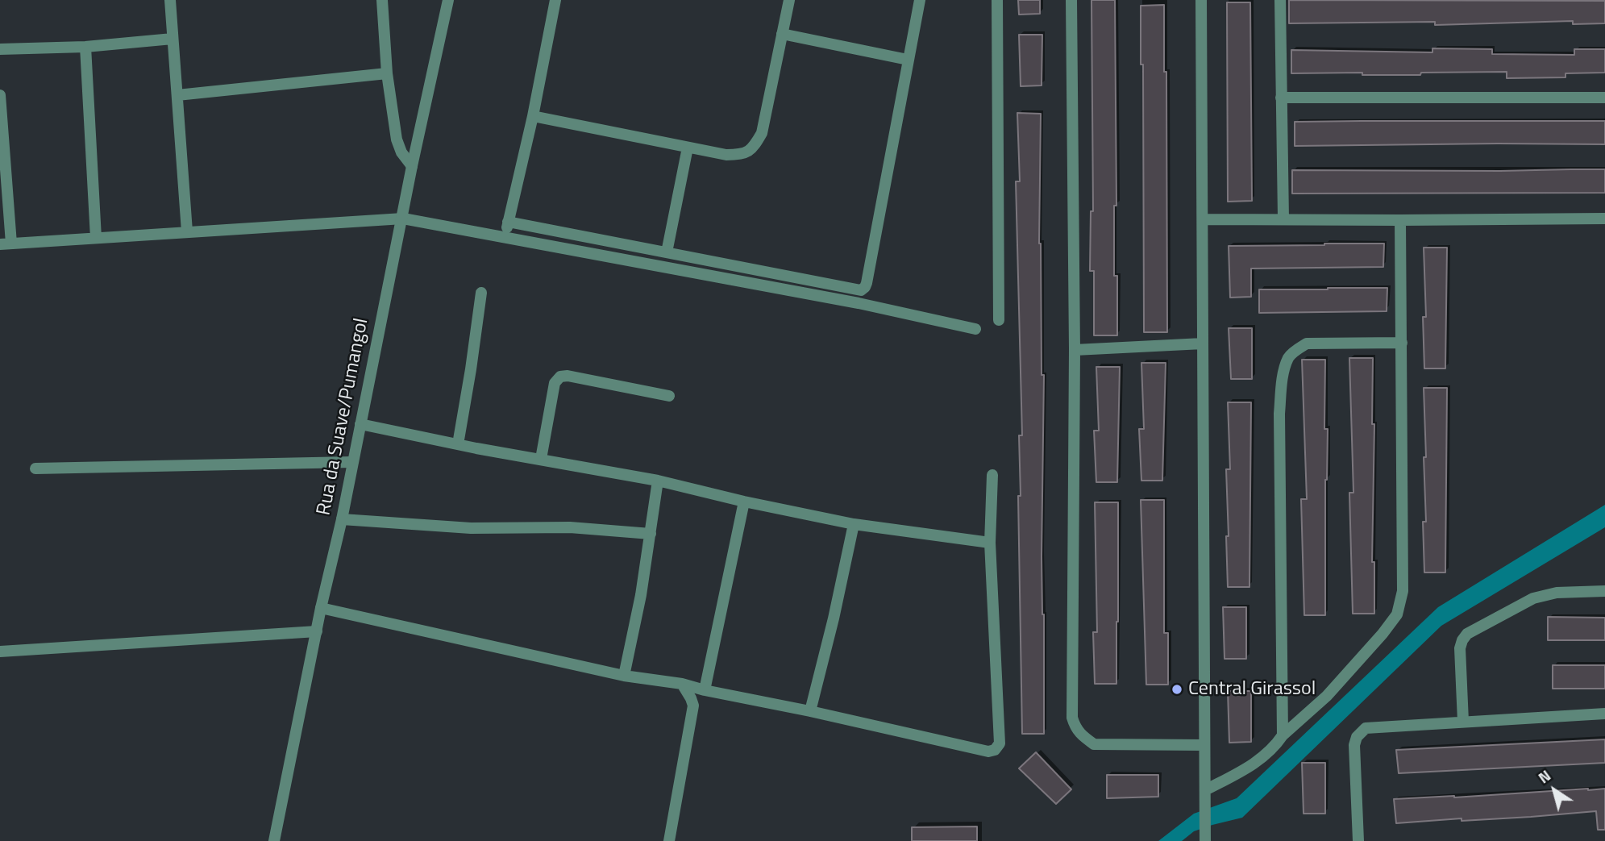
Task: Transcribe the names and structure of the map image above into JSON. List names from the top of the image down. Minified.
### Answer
{"streets":{"street":["Rua da Suave/Pumangol"]},"places":["Central Girassol"],"north":"top left"}
